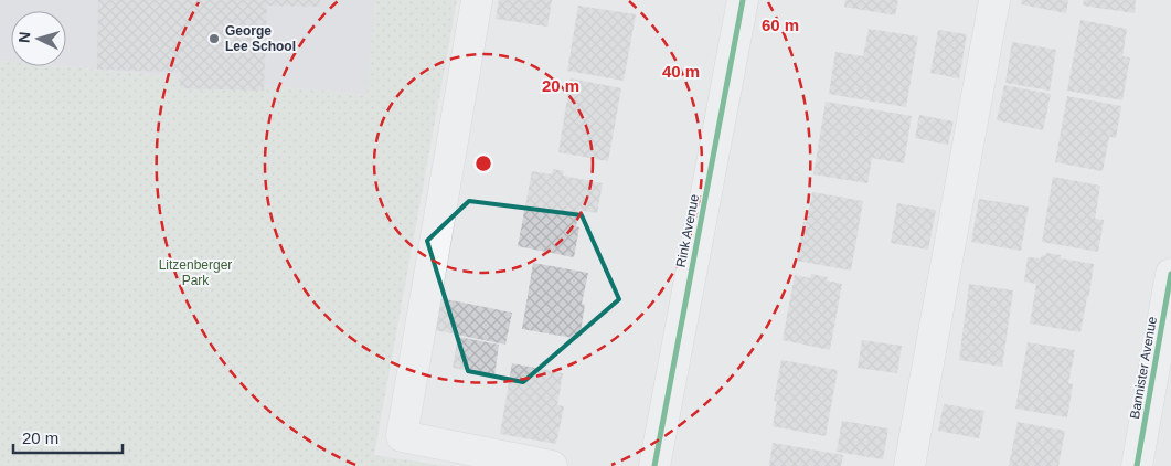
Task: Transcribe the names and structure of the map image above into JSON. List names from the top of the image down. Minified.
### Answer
{"streets":{"street":["Rink Avenue","Bannister Avenue"]},"parks":["Litzenberger Park"],"places":["George Lee School"],"scale_bar":"20 m","north":"left","rings":["60 m","40 m","20 m"]}
